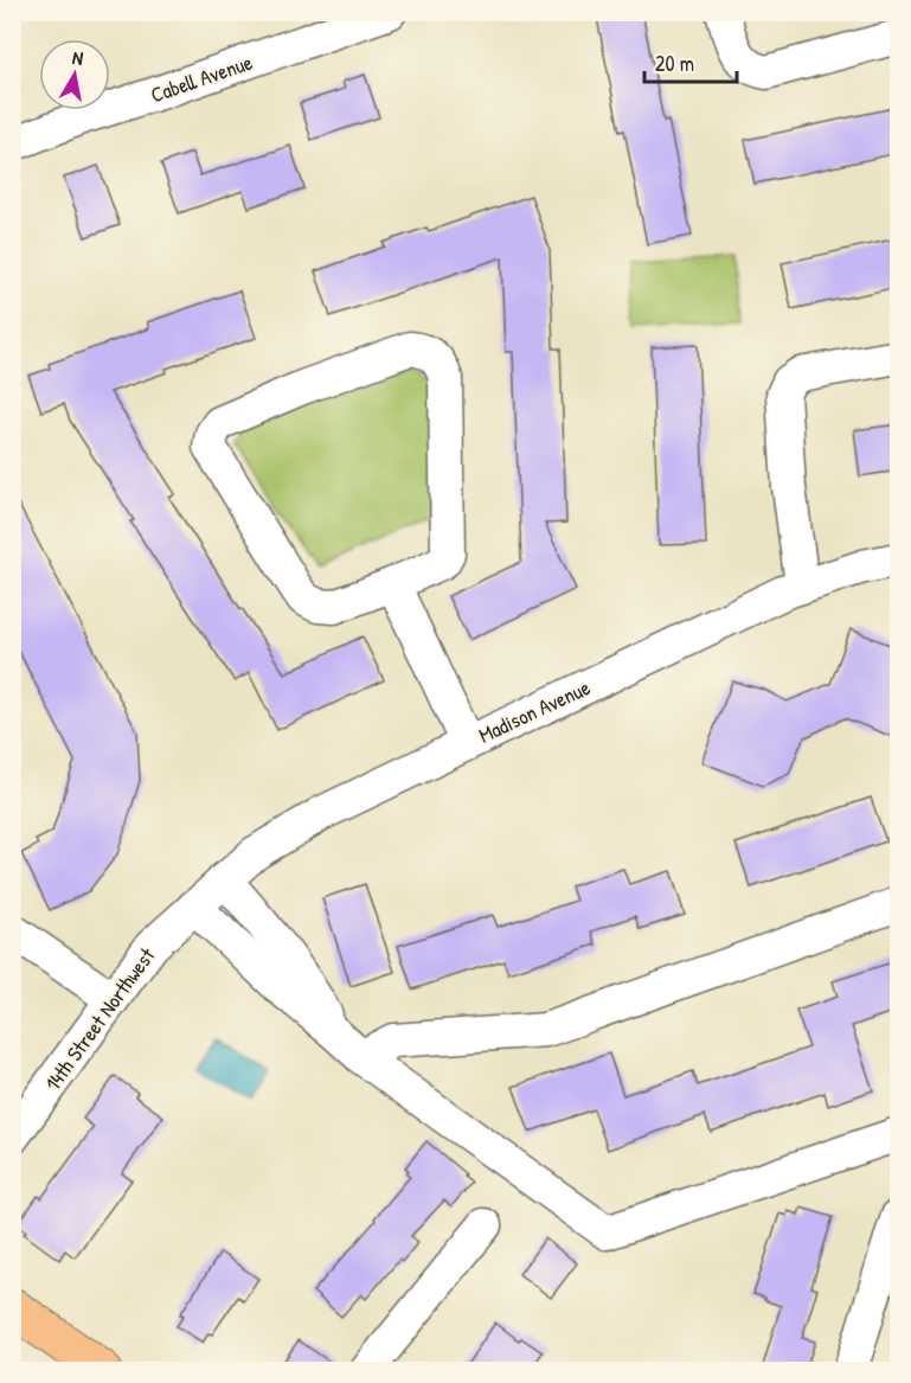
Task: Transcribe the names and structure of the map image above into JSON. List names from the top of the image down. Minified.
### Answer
{"streets":{"street":["Cabell Avenue","Madison Avenue","14th Street Northwest"]},"crossings":[["Madison Avenue","14th Street Northwest"]],"scale_bar":"20 m","north":"top"}
